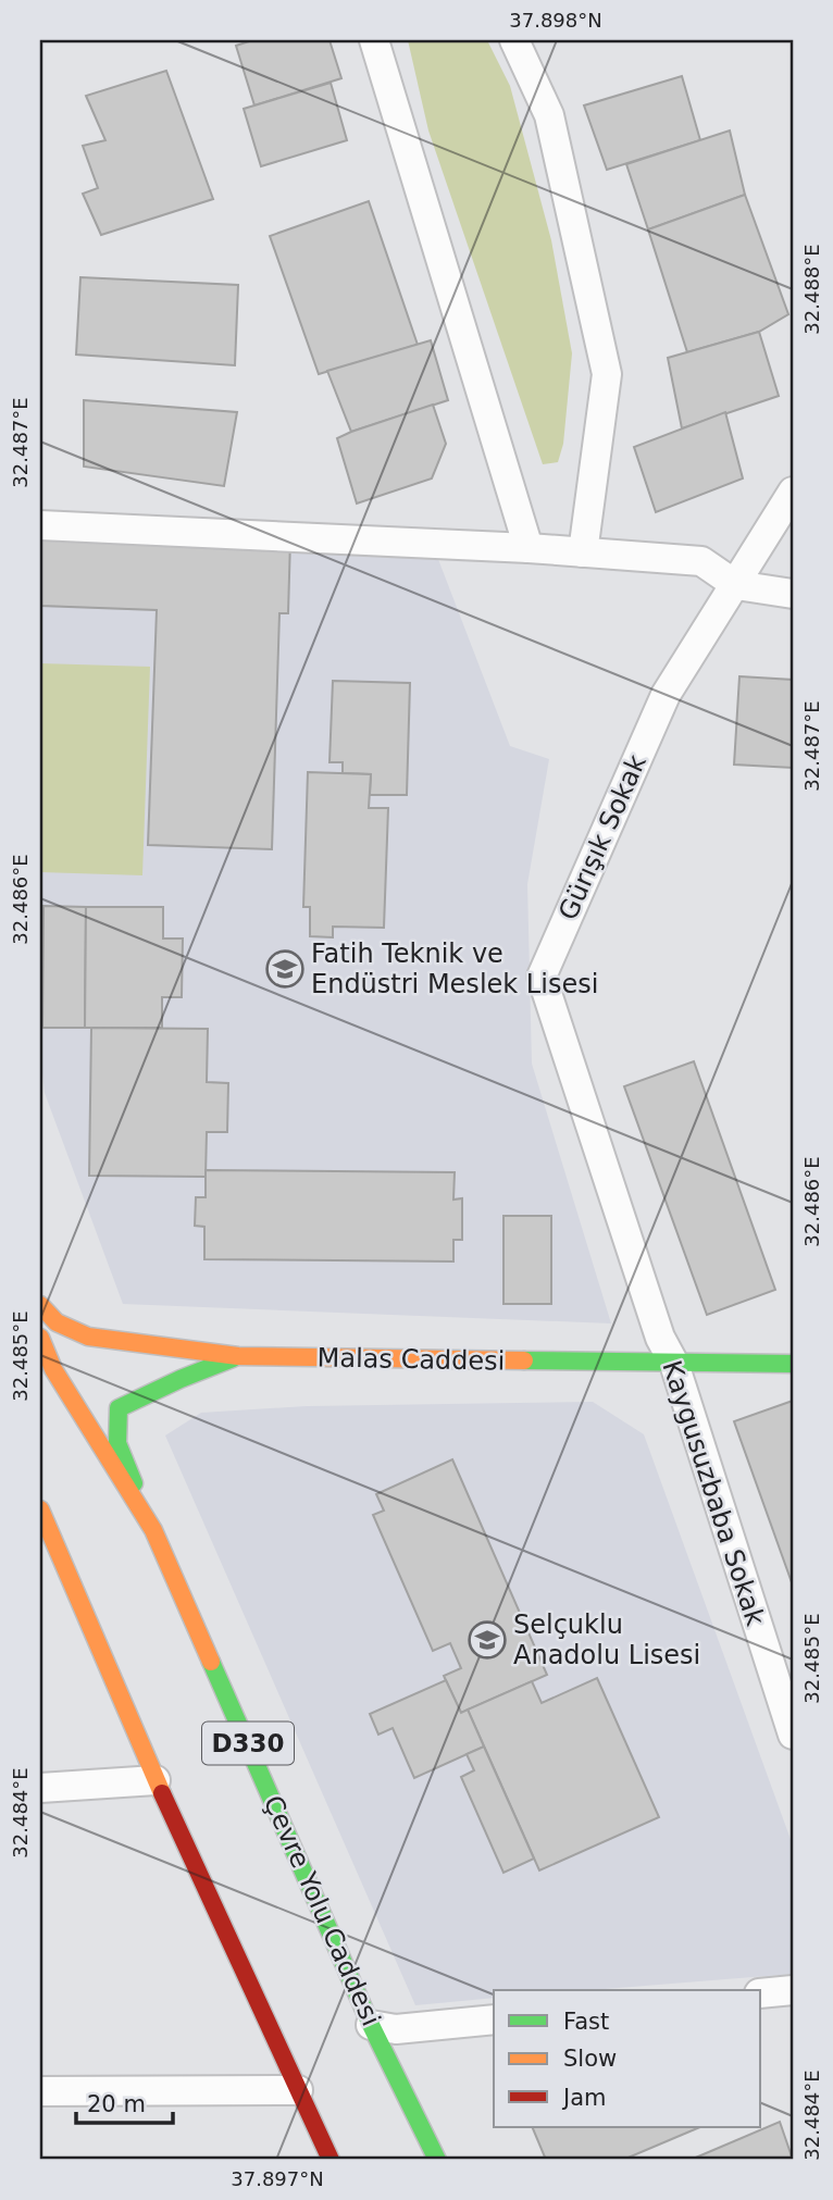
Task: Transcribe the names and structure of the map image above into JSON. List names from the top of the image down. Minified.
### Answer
{"streets":{"main road":["Malas Caddesi","D330","Çevre Yolu Caddesi"],"street":["Gürışık Sokak","Kaygusuzbaba Sokak"]},"crossings":[["Gürışık Sokak","Kaygusuzbaba Sokak"],["Malas Caddesi","Kaygusuzbaba Sokak"]],"places":{"school or university":["Fatih Teknik ve Endüstri Meslek Lisesi","Selçuklu Anadolu Lisesi"]},"legend":["Fast","Slow","Jam"],"scale_bar":"20 m","coordinates":["37.898°N","32.488°E","32.487°E","32.486°E","32.485°E","32.484°E","37.897°N"]}
